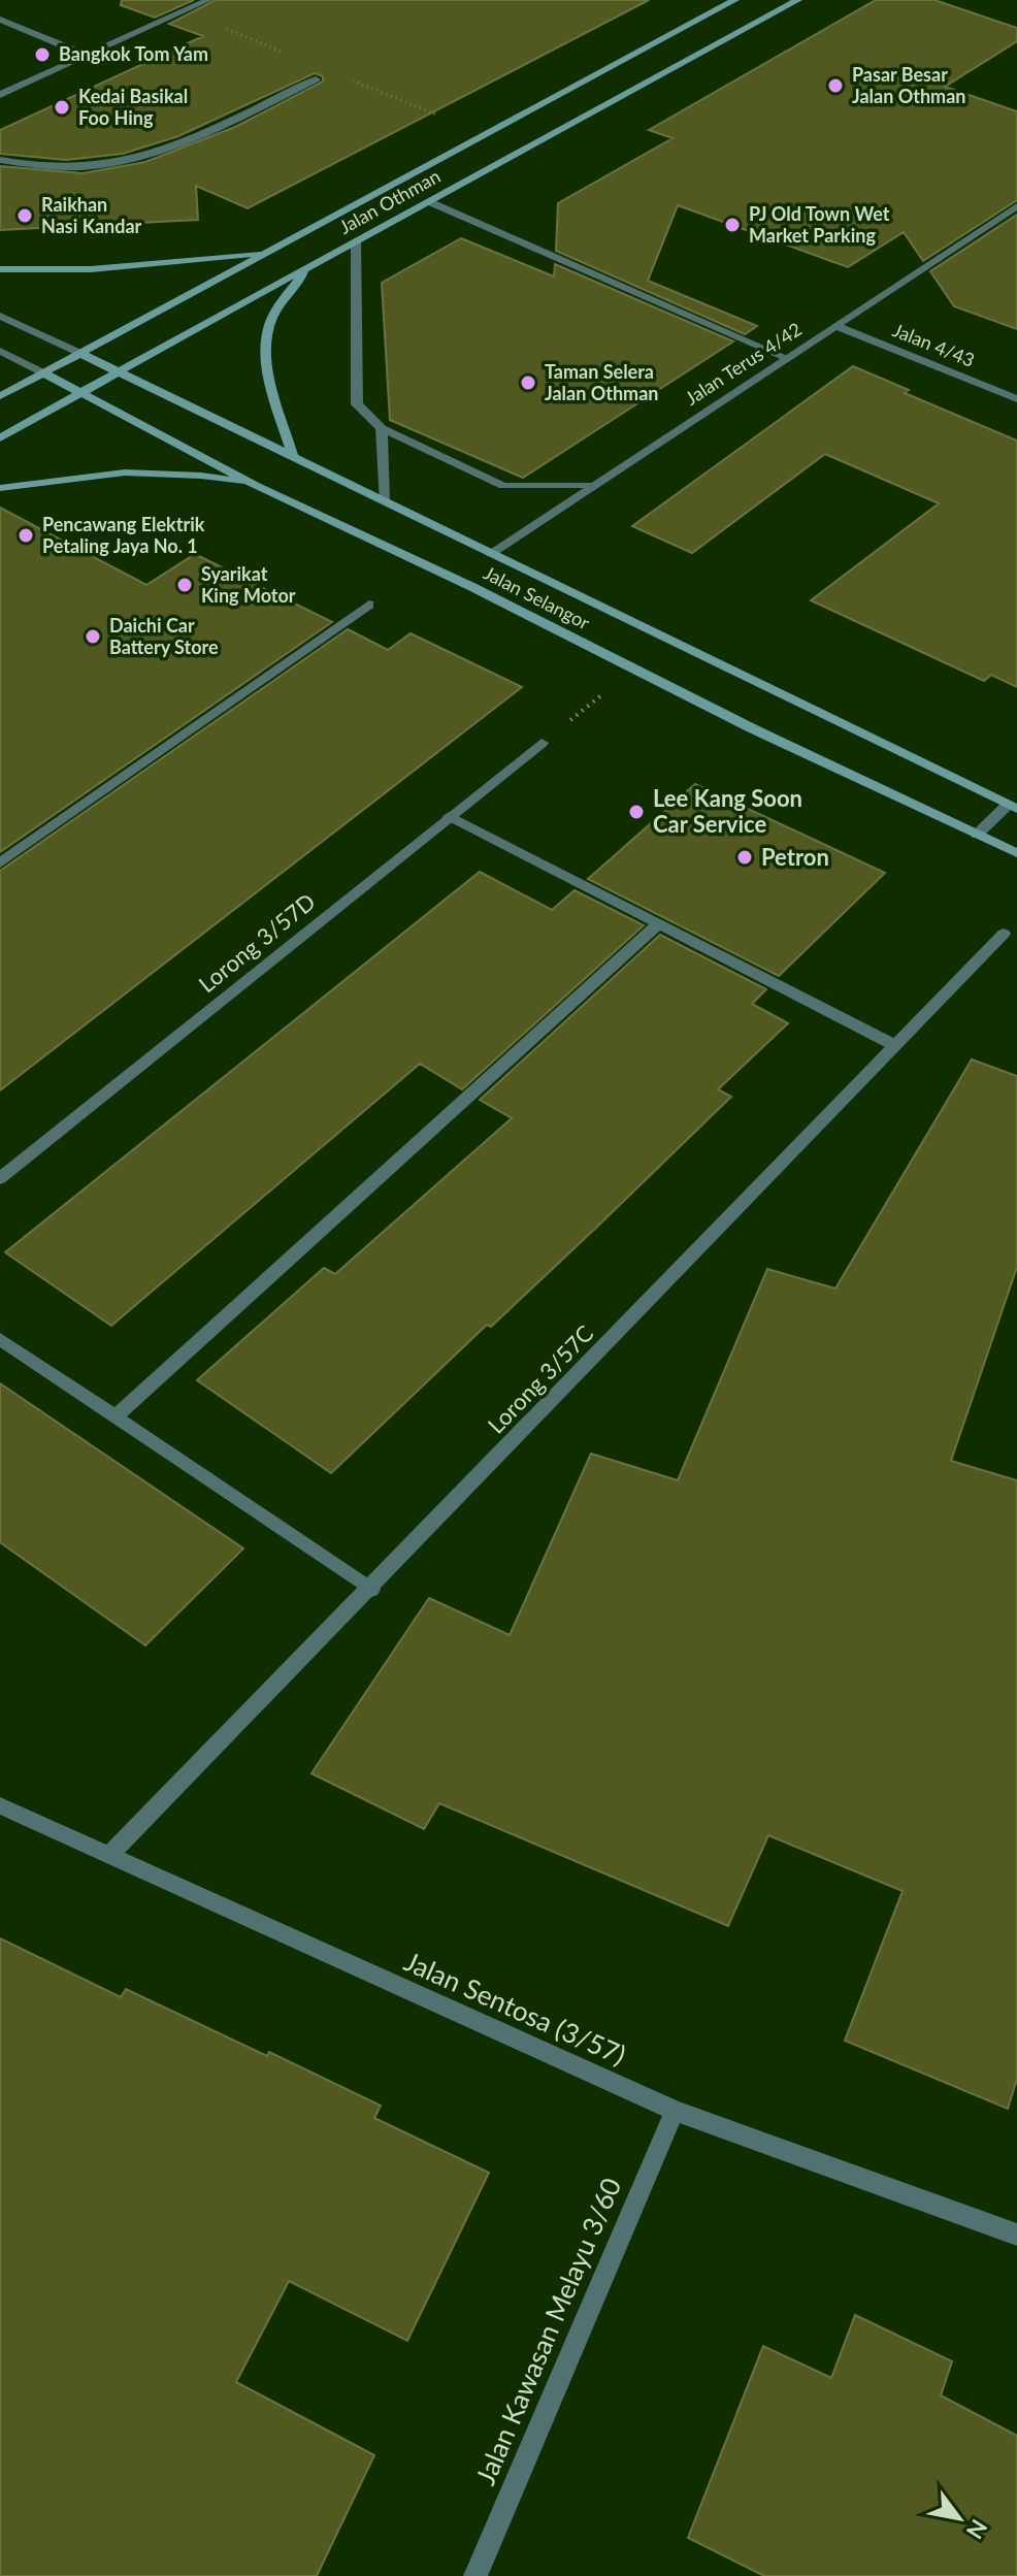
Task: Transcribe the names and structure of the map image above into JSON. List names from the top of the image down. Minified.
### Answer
{"streets":{"main road":["Jalan Othman","Jalan Selangor"],"street":["Jalan 4/43","Jalan Terus 4/42","Lorong 3/57D","Lorong 3/57C","Jalan Sentosa (3/57)","Jalan Kawasan Melayu 3/60"]},"crossings":[["Jalan Othman","Jalan Selangor"],["Jalan 4/43","Jalan Terus 4/42"],["Jalan Terus 4/42","Jalan Selangor"],["Lorong 3/57C","Jalan Sentosa (3/57)"],["Jalan Sentosa (3/57)","Jalan Kawasan Melayu 3/60"]],"places":["Bangkok Tom Yam","Pasar Besar Jalan Othman","Kedai Basikal Foo Hing","Raikhan Nasi Kandar","PJ Old Town Wet Market Parking","Taman Selera Jalan Othman","Pencawang Elektrik Petaling Jaya No. 1","Syarikat King Motor","Daichi Car Battery Store","Lee Kang Soon Car Service","Petron"],"north":"bottom right"}
